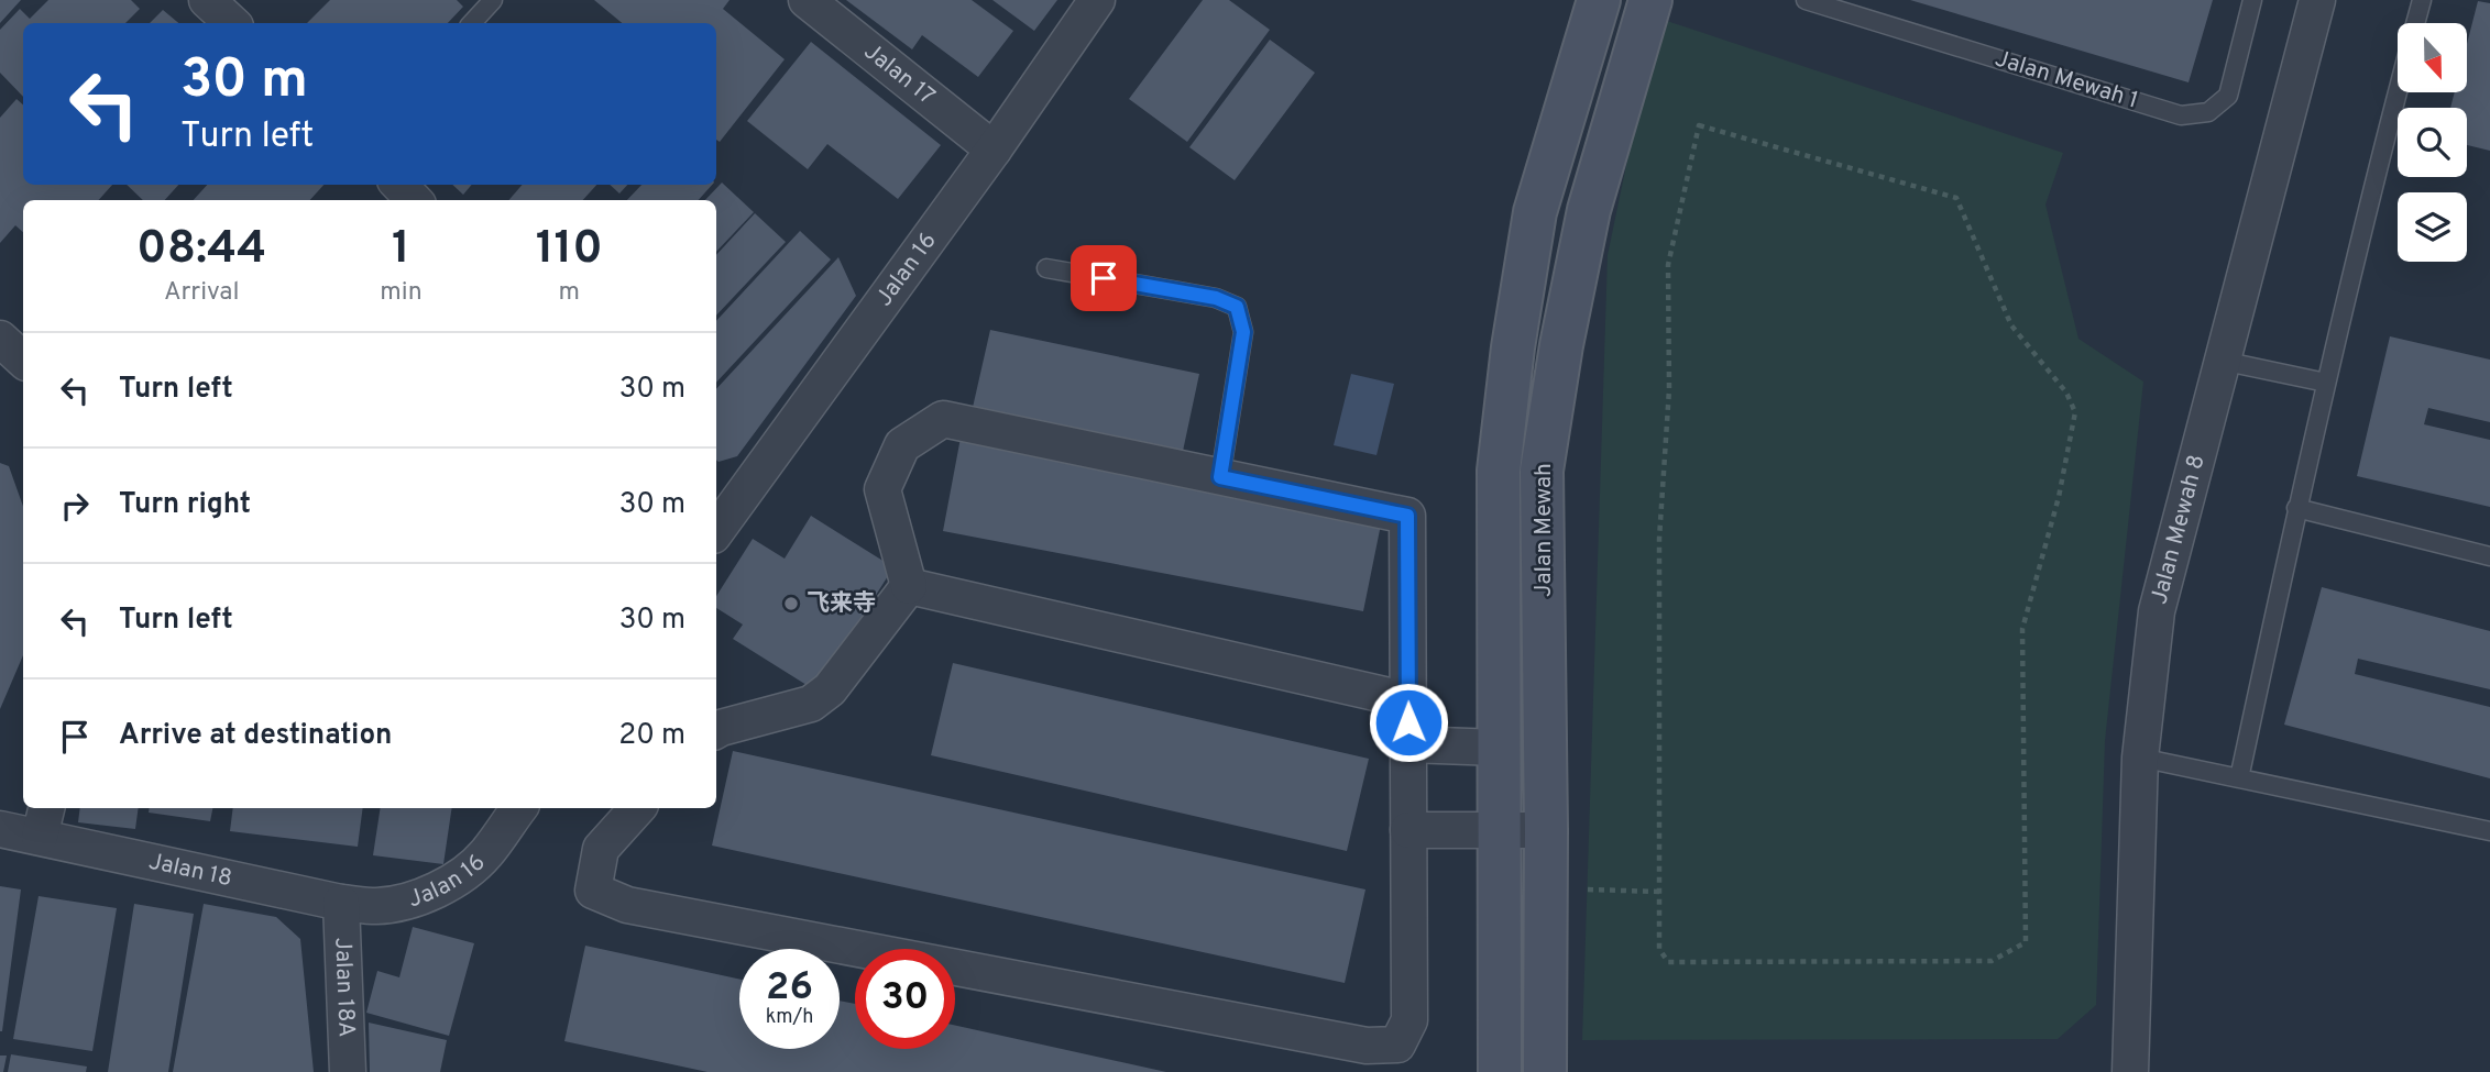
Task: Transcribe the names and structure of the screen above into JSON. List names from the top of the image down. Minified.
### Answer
{"streets":{"street":["Jalan 17","Jalan 16","Jalan Mewah 8","Jalan Mewah","Jalan 18","Jalan 18A"],"lane":["Jalan Mewah 1"]},"crossings":[["Jalan 17","Jalan 16"],["Jalan 16","Jalan 18"],["Jalan 16","Jalan 18A"],["Jalan 18","Jalan 18A"]],"places":["飞来寺"],"north":"bottom","page":{"turn":["30 m","Turn left"],"eta":["08:44","Arrival","1","min","110","m"],"list":[{"name":"Turn left","value":"30 m"},{"name":"Turn right","value":"30 m"},{"name":"Turn left","value":"30 m"},{"name":"Arrive at destination","value":"20 m"}],"speed":"26 km/h","limit":"30"}}
